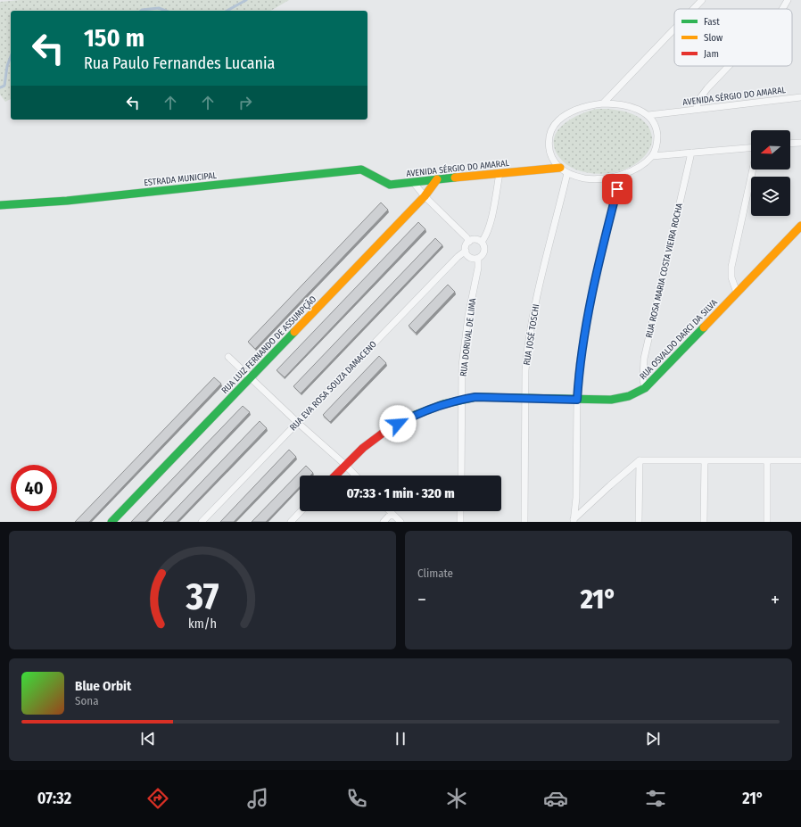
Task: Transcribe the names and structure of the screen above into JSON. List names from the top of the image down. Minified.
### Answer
{"streets":{"street":["AVENIDA SÉRGIO DO AMARAL","ESTRADA MUNICIPAL","RUA ROSA MARIA COSTA VIEIRA ROCHA","RUA JOSÉ TOSCHI","RUA DORIVAL DE LIMA","RUA OSVALDO DARCI DA SILVA","RUA LUIZ FERNANDO DE ASSUMPÇÃO","RUA EVA ROSA SOUZA DAMACENO"]},"crossings":[["AVENIDA SÉRGIO DO AMARAL","ESTRADA MUNICIPAL"],["AVENIDA SÉRGIO DO AMARAL","RUA JOSÉ TOSCHI"],["AVENIDA SÉRGIO DO AMARAL","RUA LUIZ FERNANDO DE ASSUMPÇÃO"],["RUA ROSA MARIA COSTA VIEIRA ROCHA","RUA OSVALDO DARCI DA SILVA"],["RUA JOSÉ TOSCHI","RUA OSVALDO DARCI DA SILVA"],["RUA DORIVAL DE LIMA","RUA OSVALDO DARCI DA SILVA"],["RUA DORIVAL DE LIMA","RUA EVA ROSA SOUZA DAMACENO"]],"legend":["Fast","Slow","Jam"],"north":"left","page":{"turn":["150 m","Rua Paulo Fernandes Lucania"],"limit":"40","trip":"07:33 · 1 min · 320 m","tile":"Climate","heat":["−","21°","+"],"song":["Blue Orbit","Sona"],"tabs":["07:32","21°"],"gauge":["37","km/h"]}}
